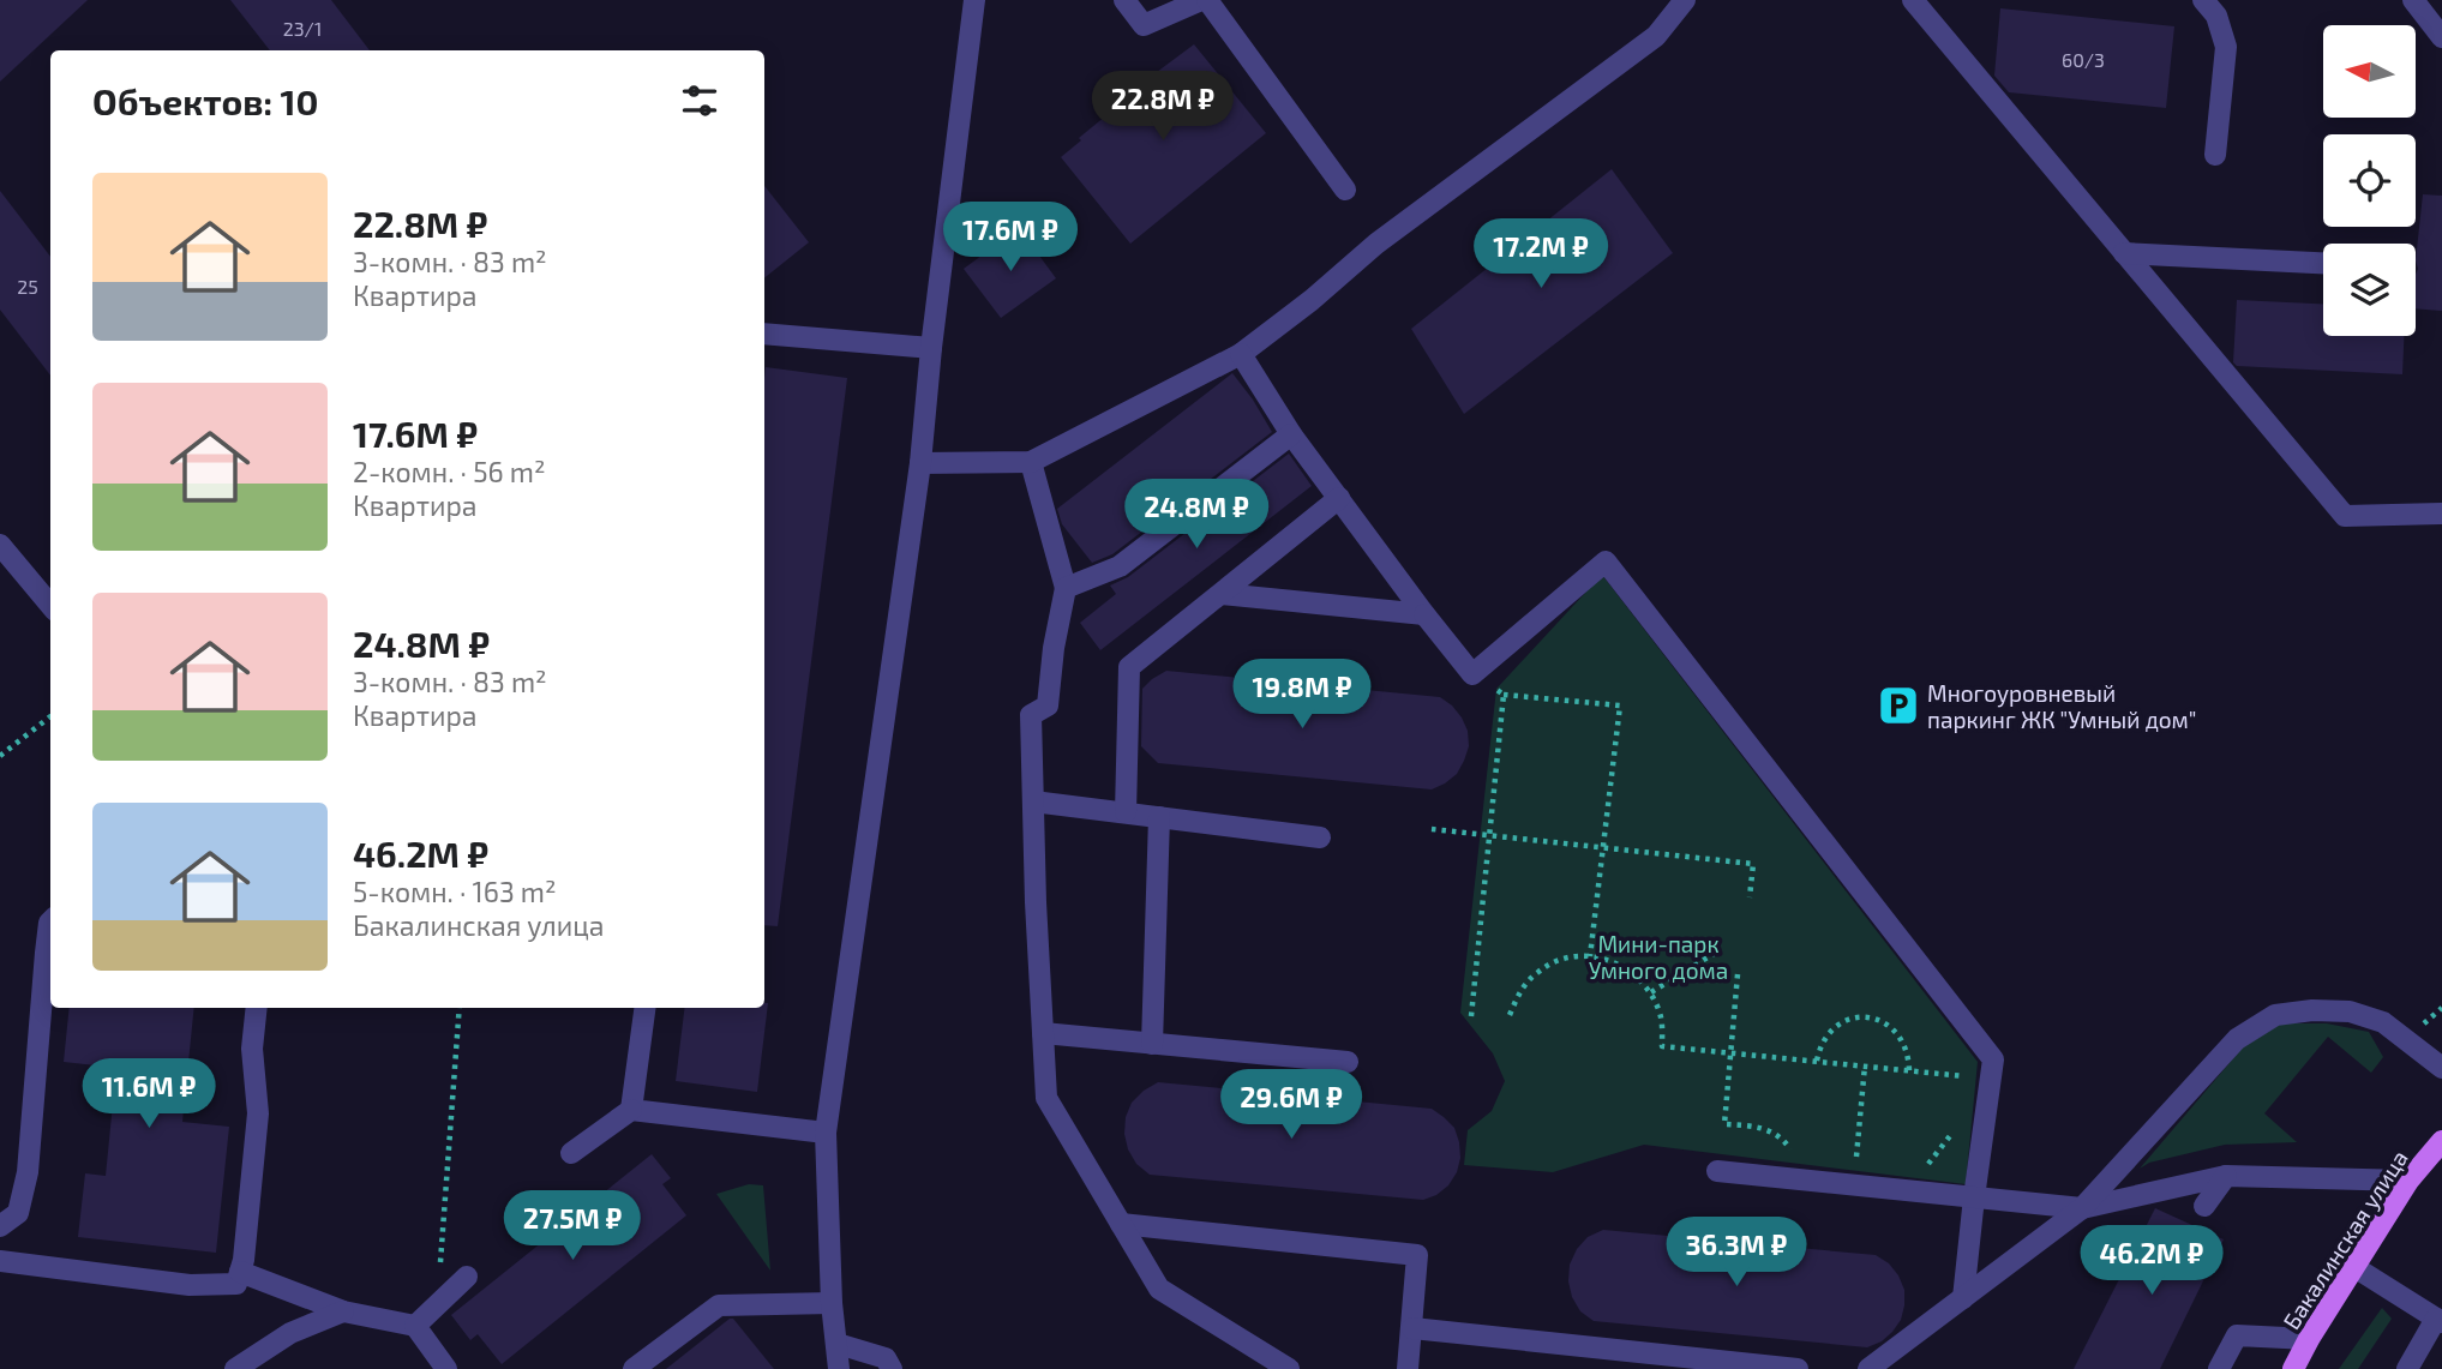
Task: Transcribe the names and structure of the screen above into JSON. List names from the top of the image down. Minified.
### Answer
{"streets":{"main road":["Бакалинская улица"]},"parks":["Мини-парк Умного дома"],"places":{"parking":["Многоуровневый паркинг ЖК \"Умный дом\""]},"house_numbers":["23/1","60/3","25"],"north":"left","page":{"heading":"Объектов: 10","price":["22.8M ₽","17.6M ₽","17.2M ₽","24.8M ₽","19.8M ₽","11.6M ₽","29.6M ₽","27.5M ₽","36.3M ₽","46.2M ₽"],"list":[{"name":"22.8M ₽","note":"3-комн. · 83 m² · Квартира"},{"name":"17.6M ₽","note":"2-комн. · 56 m² · Квартира"},{"name":"24.8M ₽","note":"3-комн. · 83 m² · Квартира"},{"name":"46.2M ₽","note":"5-комн. · 163 m² · Бакалинская улица"}]}}
